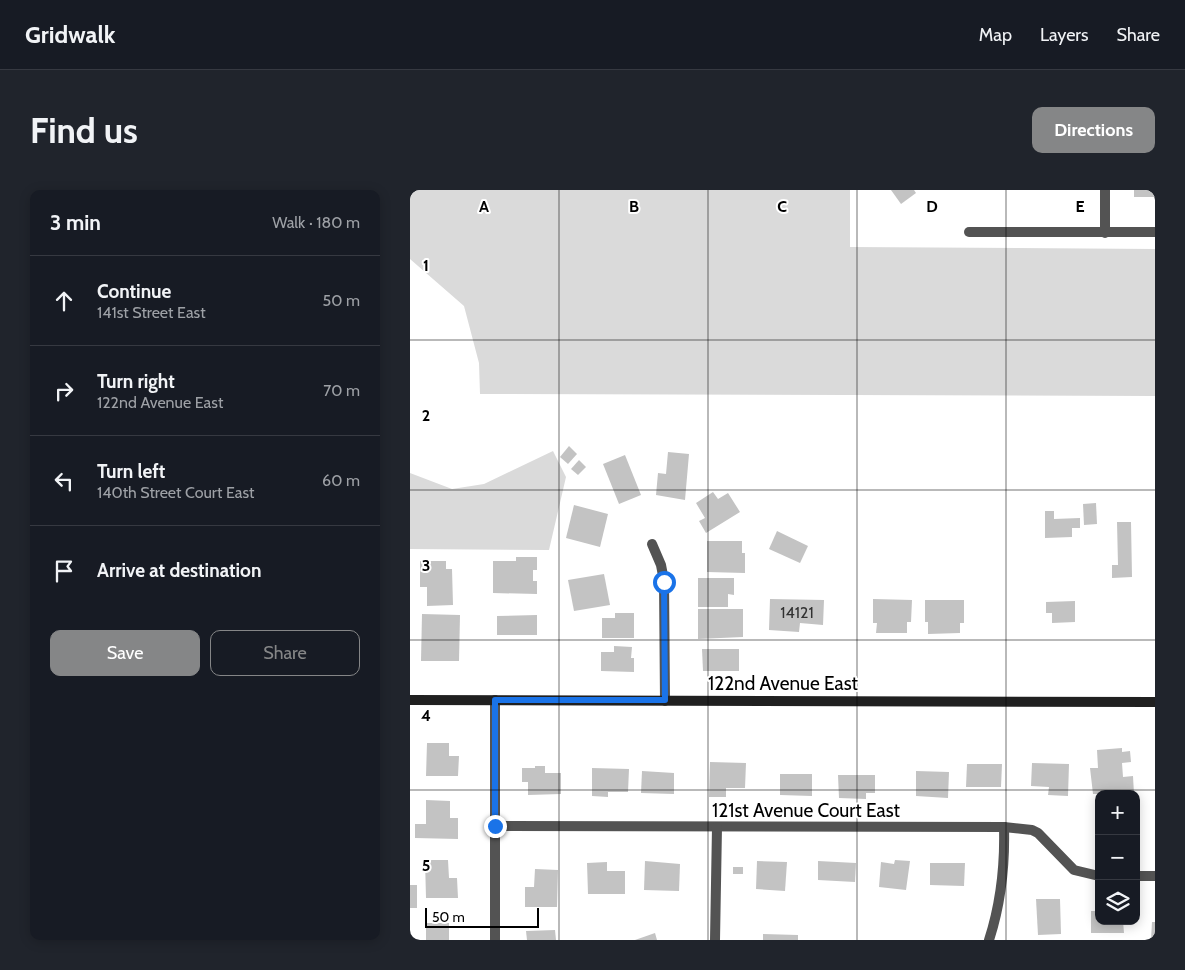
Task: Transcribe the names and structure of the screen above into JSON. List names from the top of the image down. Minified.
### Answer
{"streets":{"main road":["122nd Avenue East"],"street":["121st Avenue Court East"]},"house_numbers":["14121"],"scale_bar":"50 m","page":{"header":"Gridwalk","nav":["Map","Layers","Share"],"buttons":["Directions",["Save","Share"]],"title":"Find us","heading":["3 min","Walk · 180 m"],"list":[["Continue","141st Street East","50 m"],["Turn right","122nd Avenue East","70 m"],["Turn left","140th Street Court East","60 m"],"Arrive at destination"],"map_buttons":["+","−"],"scale":"50 m"},"grid":{"columns":["A","B","C","D","E"],"rows":["1","2","3","4","5"]}}
